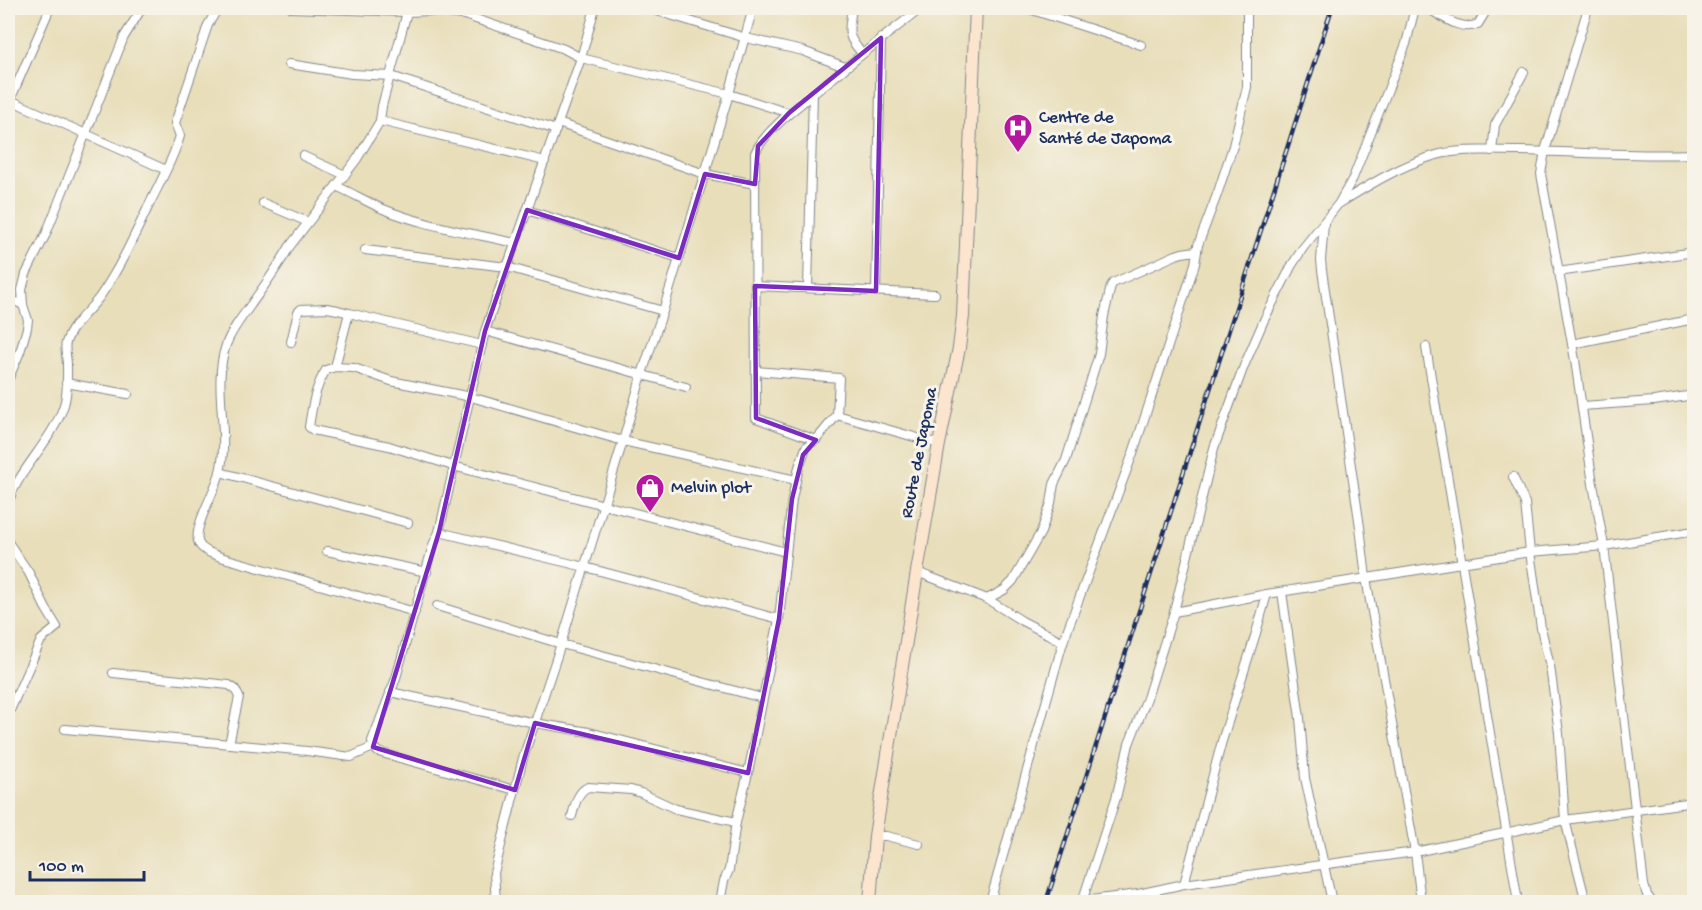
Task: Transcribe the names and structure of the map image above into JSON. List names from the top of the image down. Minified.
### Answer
{"streets":{"street":["Route de Japoma"]},"places":{"hospital":["Centre de Santé de Japoma"],"shop":["Melvin plot"]},"scale_bar":"100 m"}
